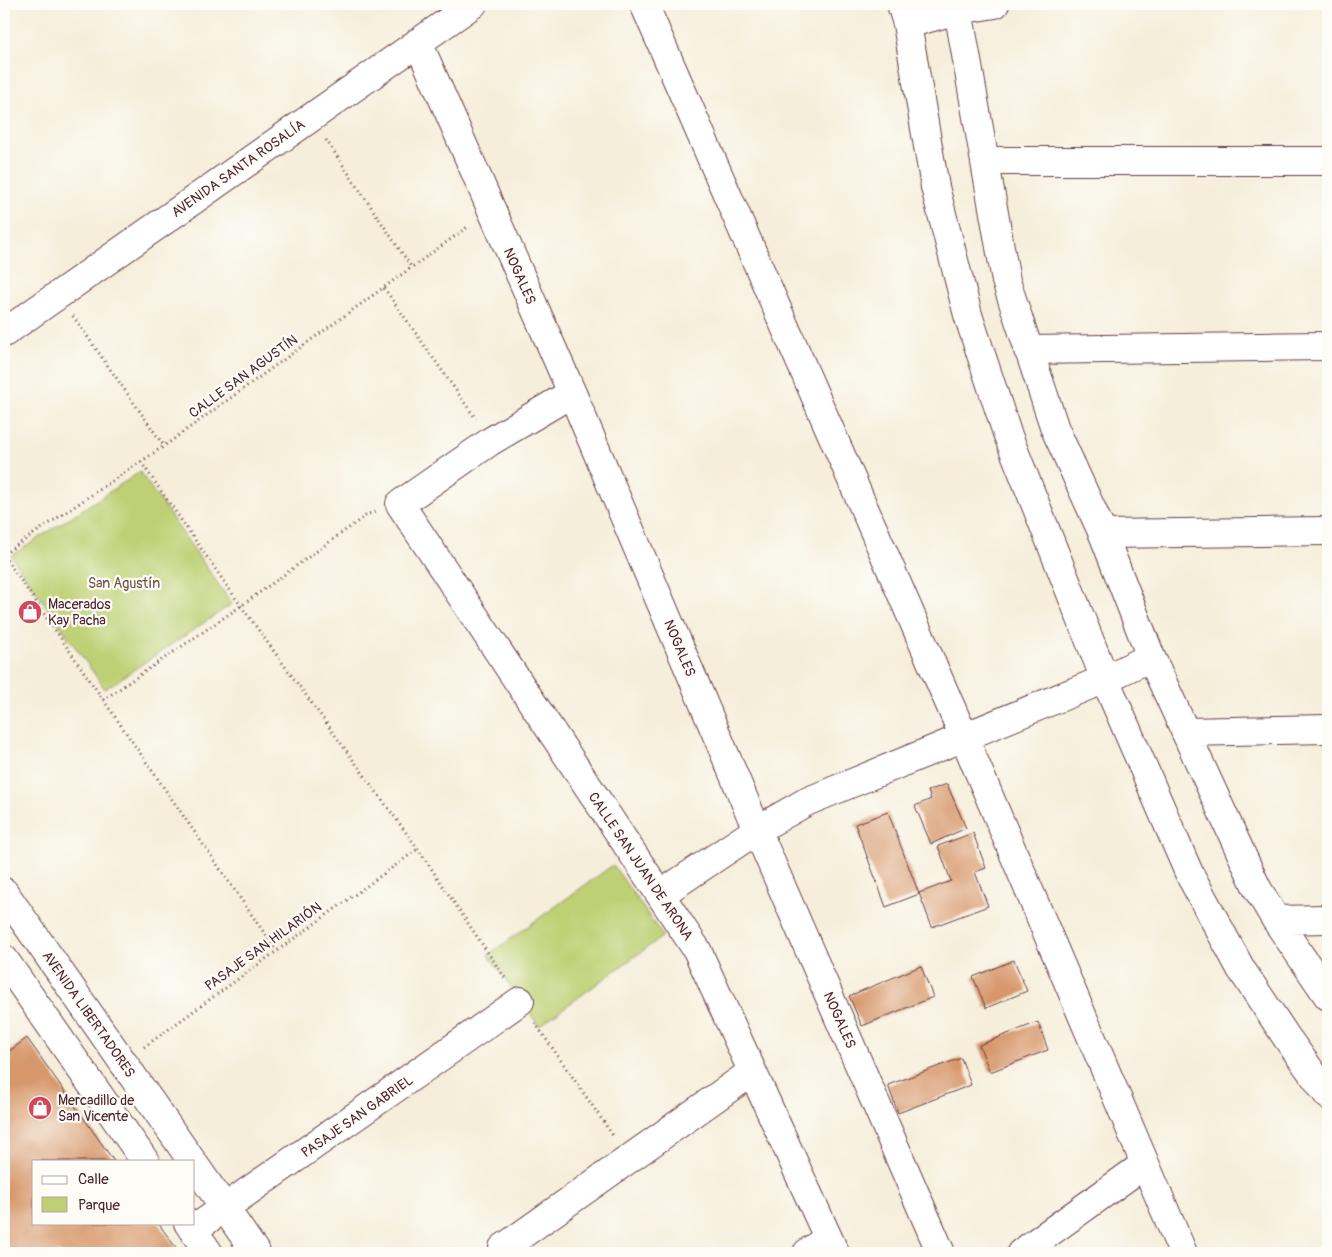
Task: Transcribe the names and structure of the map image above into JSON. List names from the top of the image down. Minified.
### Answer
{"streets":{"street":["AVENIDA SANTA ROSALÍA","NOGALES","CALLE SAN JUAN DE ARONA","AVENIDA LIBERTADORES","PASAJE SAN GABRIEL"],"path":["CALLE SAN AGUSTÍN","PASAJE SAN HILARIÓN"]},"crossings":[["AVENIDA SANTA ROSALÍA","NOGALES"],["NOGALES","CALLE SAN AGUSTÍN"],["PASAJE SAN HILARIÓN","AVENIDA LIBERTADORES"],["AVENIDA LIBERTADORES","PASAJE SAN GABRIEL"]],"parks":["San Agustín"],"places":{"shop":["Macerados Kay Pacha","Mercadillo de San Vicente"]},"legend":["Calle","Parque"]}
